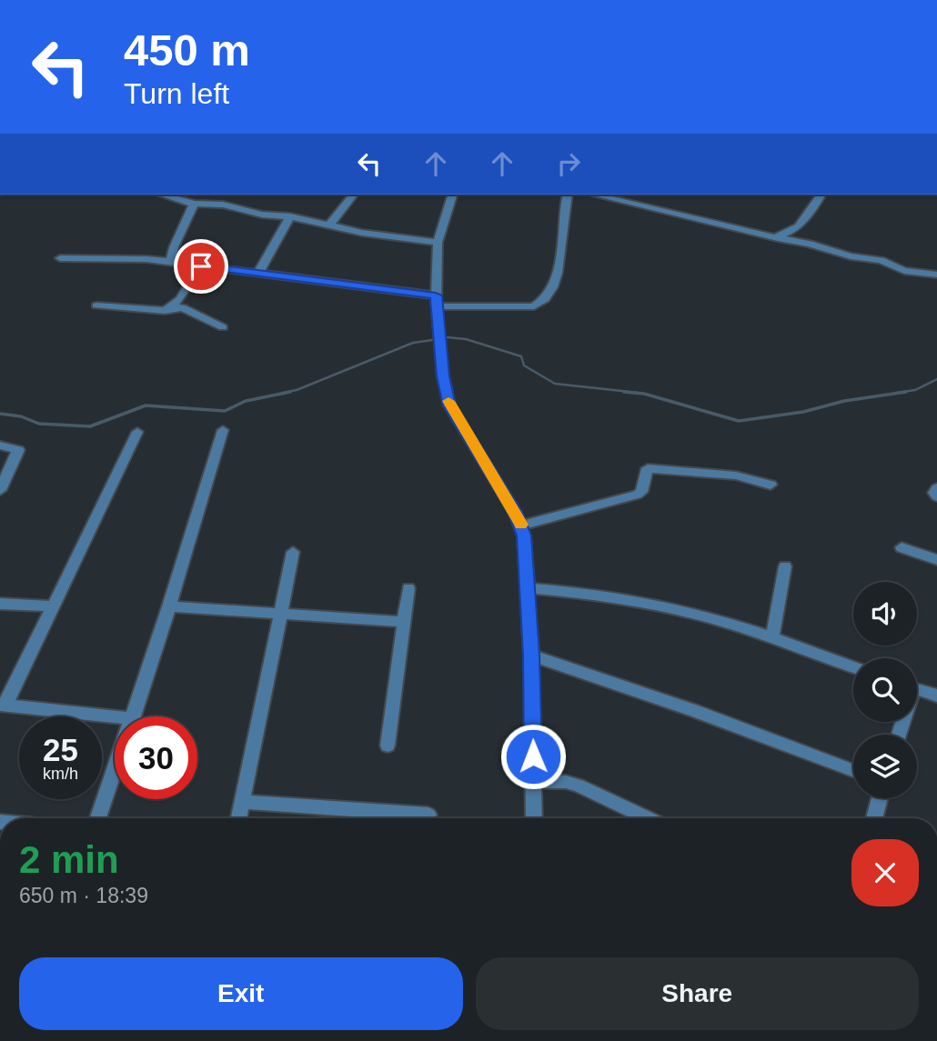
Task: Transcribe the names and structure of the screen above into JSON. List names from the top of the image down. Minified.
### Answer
{"page":{"turn":["450 m","Turn left"],"speed":"25 km/h","limit":"30","heading":["2 min","650 m · 18:39"],"buttons":["Exit","Share"]}}
